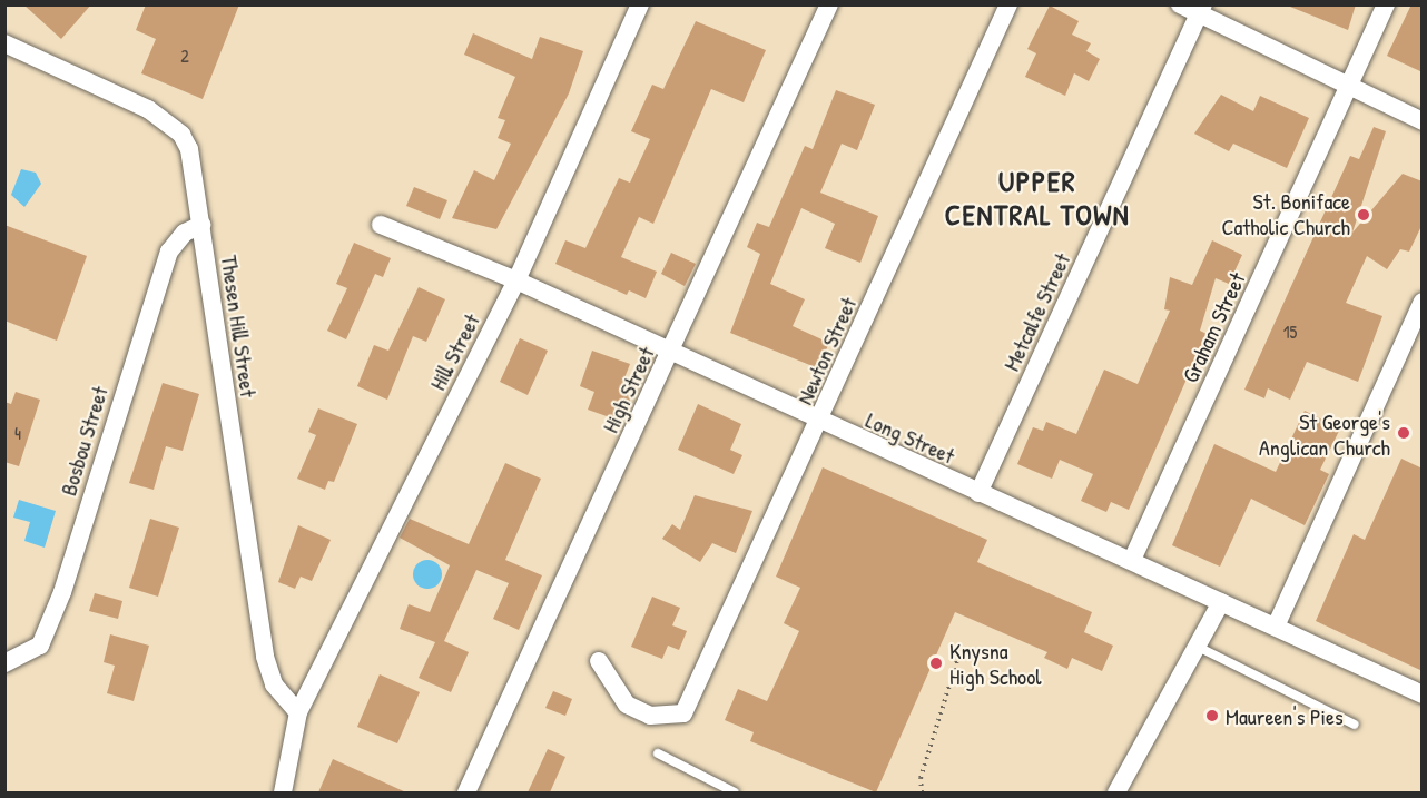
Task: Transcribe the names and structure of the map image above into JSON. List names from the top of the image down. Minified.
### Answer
{"streets":{"street":["Metcalfe Street","Thesen Hill Street","Graham Street","Newton Street","Hill Street","High Street","Long Street","Bosbou Street"]},"crossings":[["Metcalfe Street","Long Street"],["Thesen Hill Street","Hill Street"],["Thesen Hill Street","Bosbou Street"],["Graham Street","Long Street"],["Newton Street","Long Street"],["Hill Street","Long Street"],["High Street","Long Street"]],"districts":["UPPER CENTRAL TOWN"],"places":["St. Boniface Catholic Church","St George's Anglican Church","Knysna High School","Maureen's Pies"],"house_numbers":["2","15","4"]}
